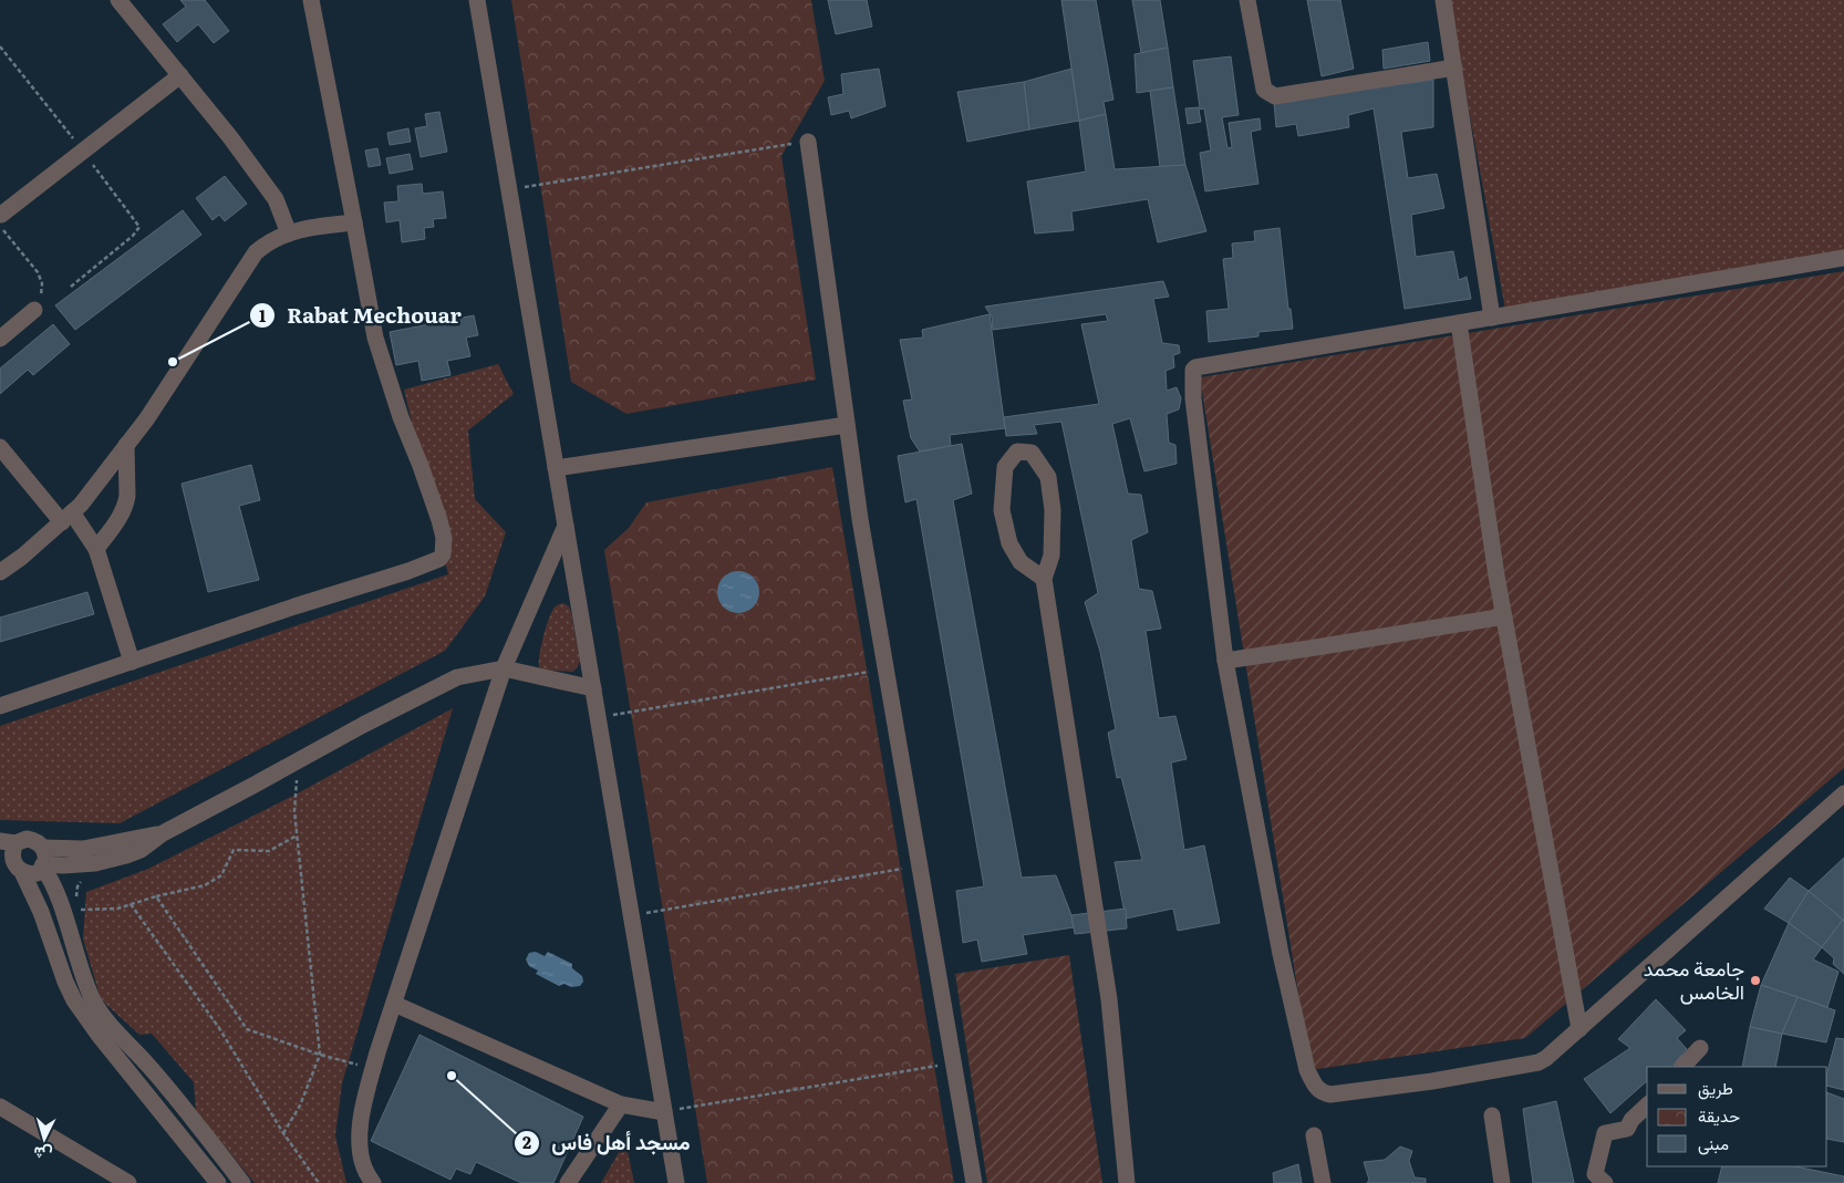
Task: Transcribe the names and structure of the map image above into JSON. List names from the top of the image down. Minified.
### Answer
{"places":["Rabat Mechouar","جامعة محمد الخامس","مسجد أهل فاس"],"legend":["طريق","حديقة","مبنى"],"north":"bottom"}
